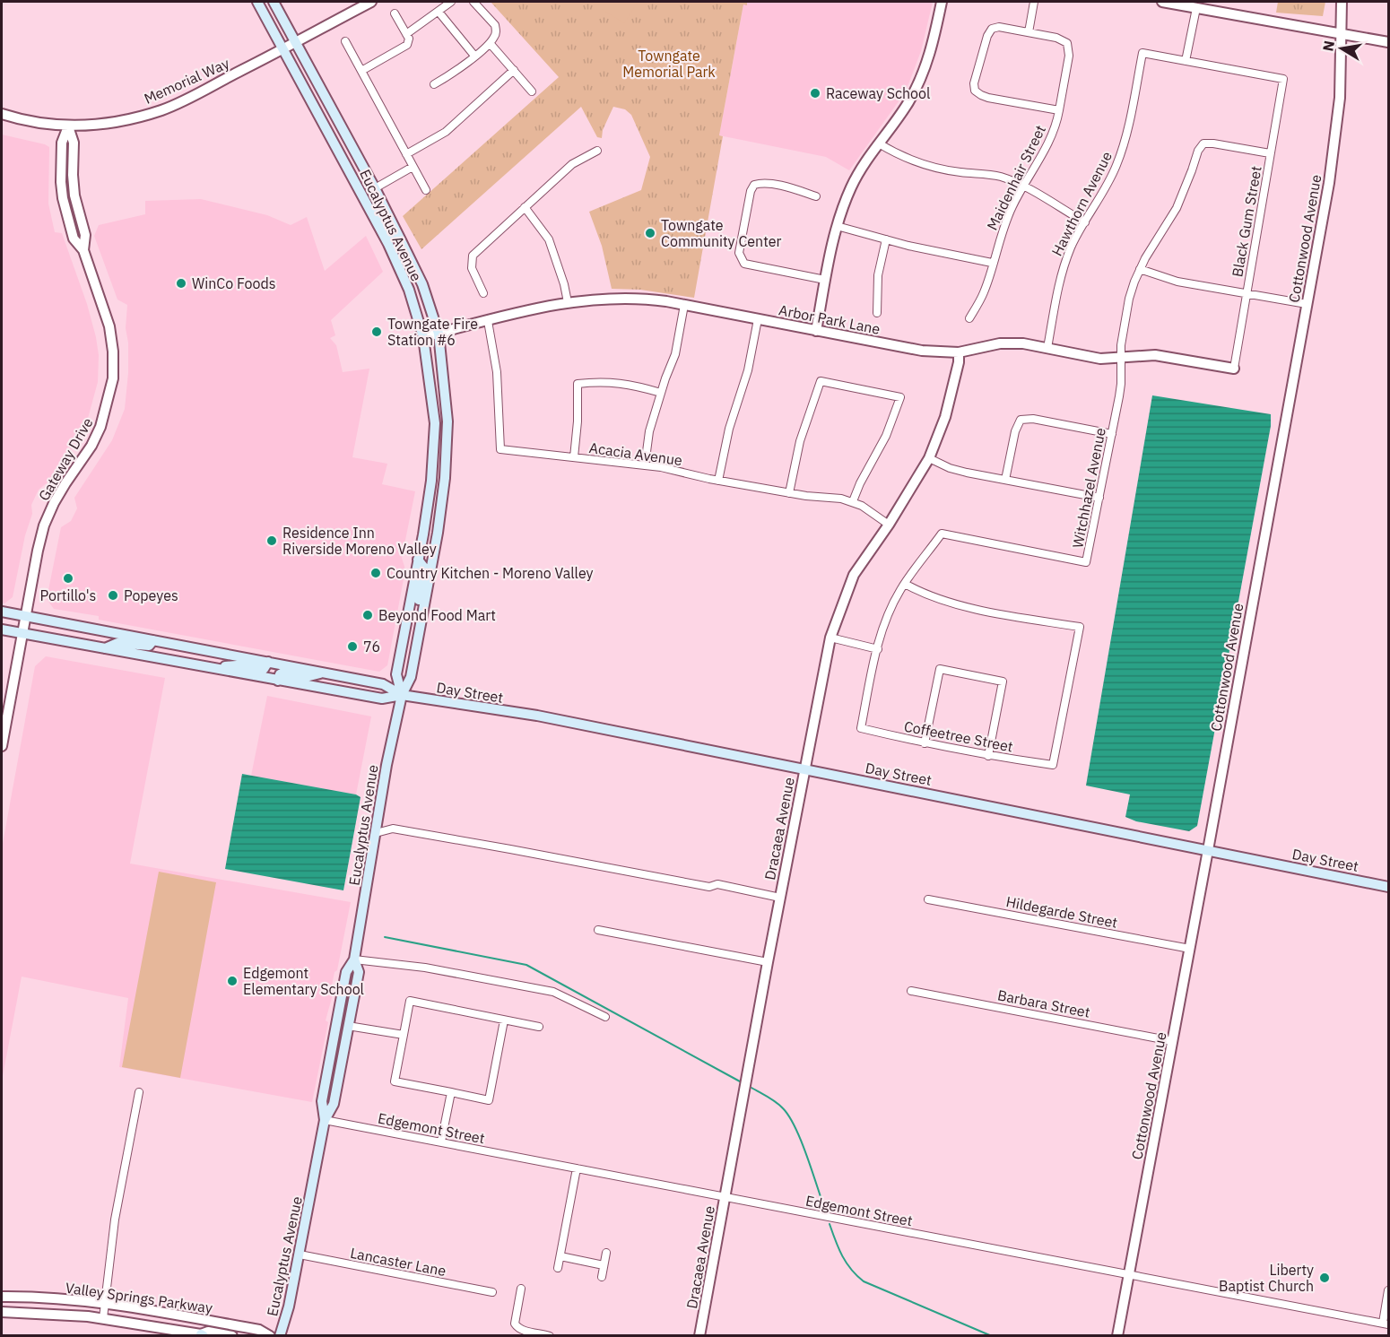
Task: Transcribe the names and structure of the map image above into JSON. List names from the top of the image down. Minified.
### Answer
{"streets":{"main road":["Eucalyptus Avenue","Day Street"],"street":["Memorial Way","Maidenhair Street","Hawthorn Avenue","Black Gum Street","Cottonwood Avenue","Arbor Park Lane","Acacia Avenue","Gateway Drive","Witchhazel Avenue","Coffeetree Street","Dracaea Avenue","Hildegarde Street","Barbara Street","Edgemont Street","Lancaster Lane","Valley Springs Parkway"]},"crossings":[["Memorial Way","Eucalyptus Avenue"],["Memorial Way","Gateway Drive"],["Hawthorn Avenue","Black Gum Street"],["Hawthorn Avenue","Arbor Park Lane"],["Black Gum Street","Arbor Park Lane"],["Black Gum Street","Witchhazel Avenue"],["Eucalyptus Avenue","Arbor Park Lane"],["Eucalyptus Avenue","Day Street"],["Eucalyptus Avenue","Edgemont Street"],["Eucalyptus Avenue","Lancaster Lane"],["Cottonwood Avenue","Day Street"],["Cottonwood Avenue","Hildegarde Street"],["Cottonwood Avenue","Barbara Street"],["Cottonwood Avenue","Edgemont Street"],["Arbor Park Lane","Acacia Avenue"],["Arbor Park Lane","Witchhazel Avenue"],["Arbor Park Lane","Dracaea Avenue"],["Acacia Avenue","Dracaea Avenue"],["Gateway Drive","Day Street"],["Witchhazel Avenue","Coffeetree Street"],["Day Street","Dracaea Avenue"],["Dracaea Avenue","Edgemont Street"]],"parks":["Towngate Memorial Park"],"places":["Raceway School","Towngate Community Center","WinCo Foods","Towngate Fire Station #6","Residence Inn Riverside Moreno Valley","Country Kitchen - Moreno Valley","Portillo's","Popeyes","Beyond Food Mart","76","Edgemont Elementary School","Liberty Baptist Church"],"north":"left"}
